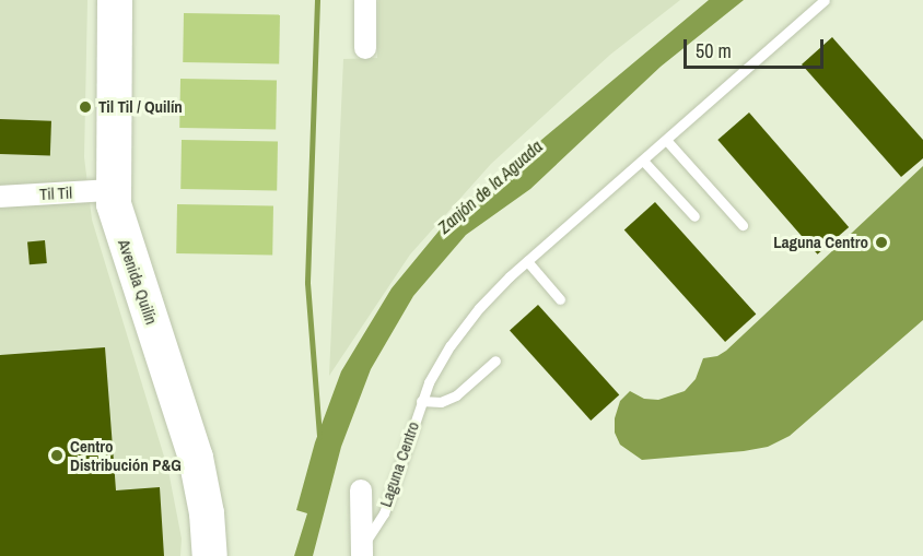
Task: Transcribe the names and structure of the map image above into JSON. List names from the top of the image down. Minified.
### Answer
{"streets":{"main road":["Avenida Quilín"],"street":["Til Til"],"lane":["Laguna Centro"]},"crossings":[["Til Til","Avenida Quilín"]],"water":["Zanjón de la Aguada"],"places":["Til Til / Quilín","Laguna Centro","Centro Distribución P&G"],"scale_bar":"50 m"}
